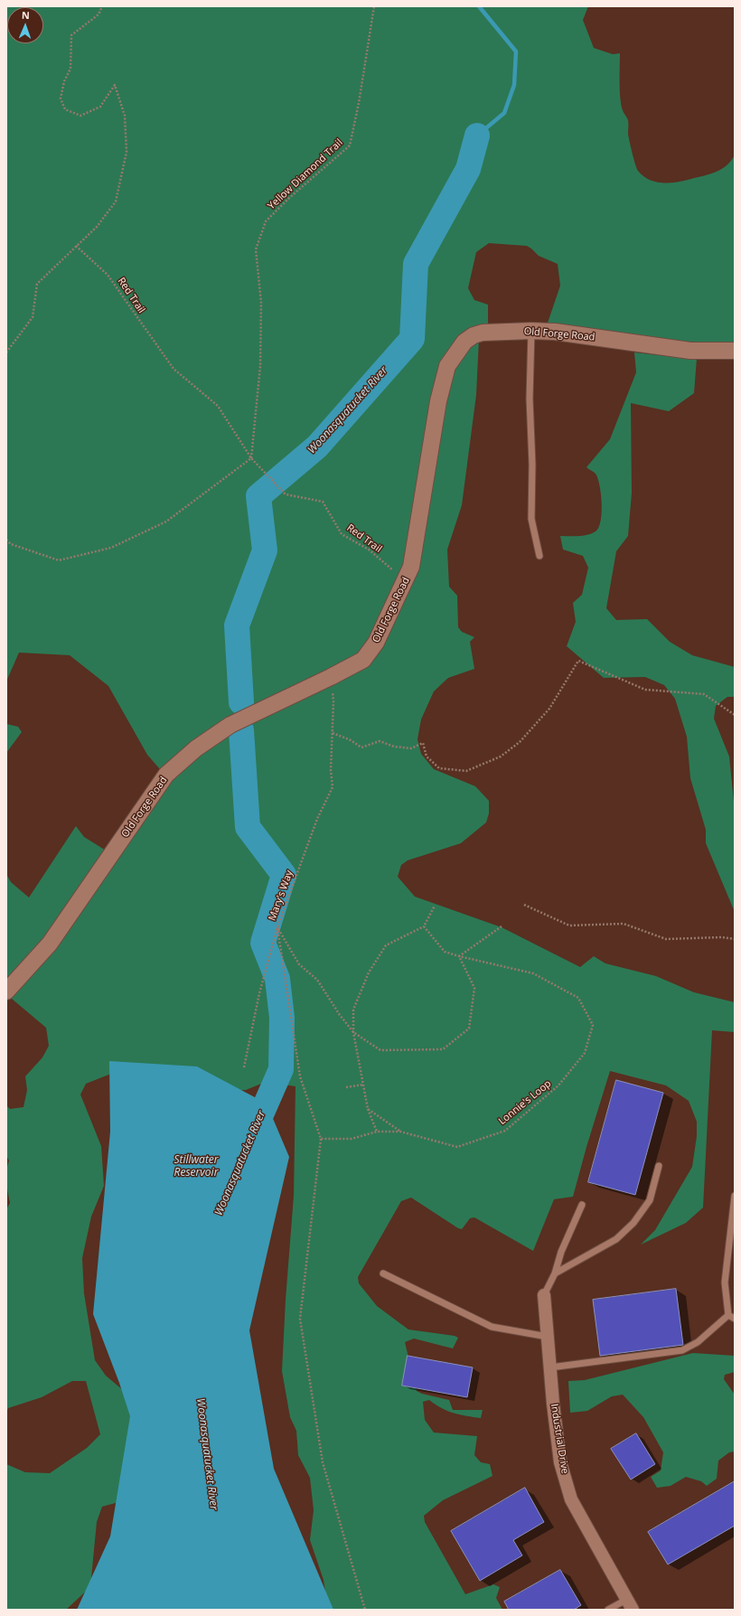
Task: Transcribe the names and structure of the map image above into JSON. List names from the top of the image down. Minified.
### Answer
{"streets":{"street":["Old Forge Road","Industrial Drive"],"path":["Yellow Diamond Trail","Red Trail","Mary's Way","Lonnie's Loop"]},"crossings":[["Yellow Diamond Trail","Red Trail"],["Red Trail","Old Forge Road"],["Old Forge Road","Mary's Way"]],"water":["Woonasquatucket River","Stillwater Reservoir"],"north":"top"}
